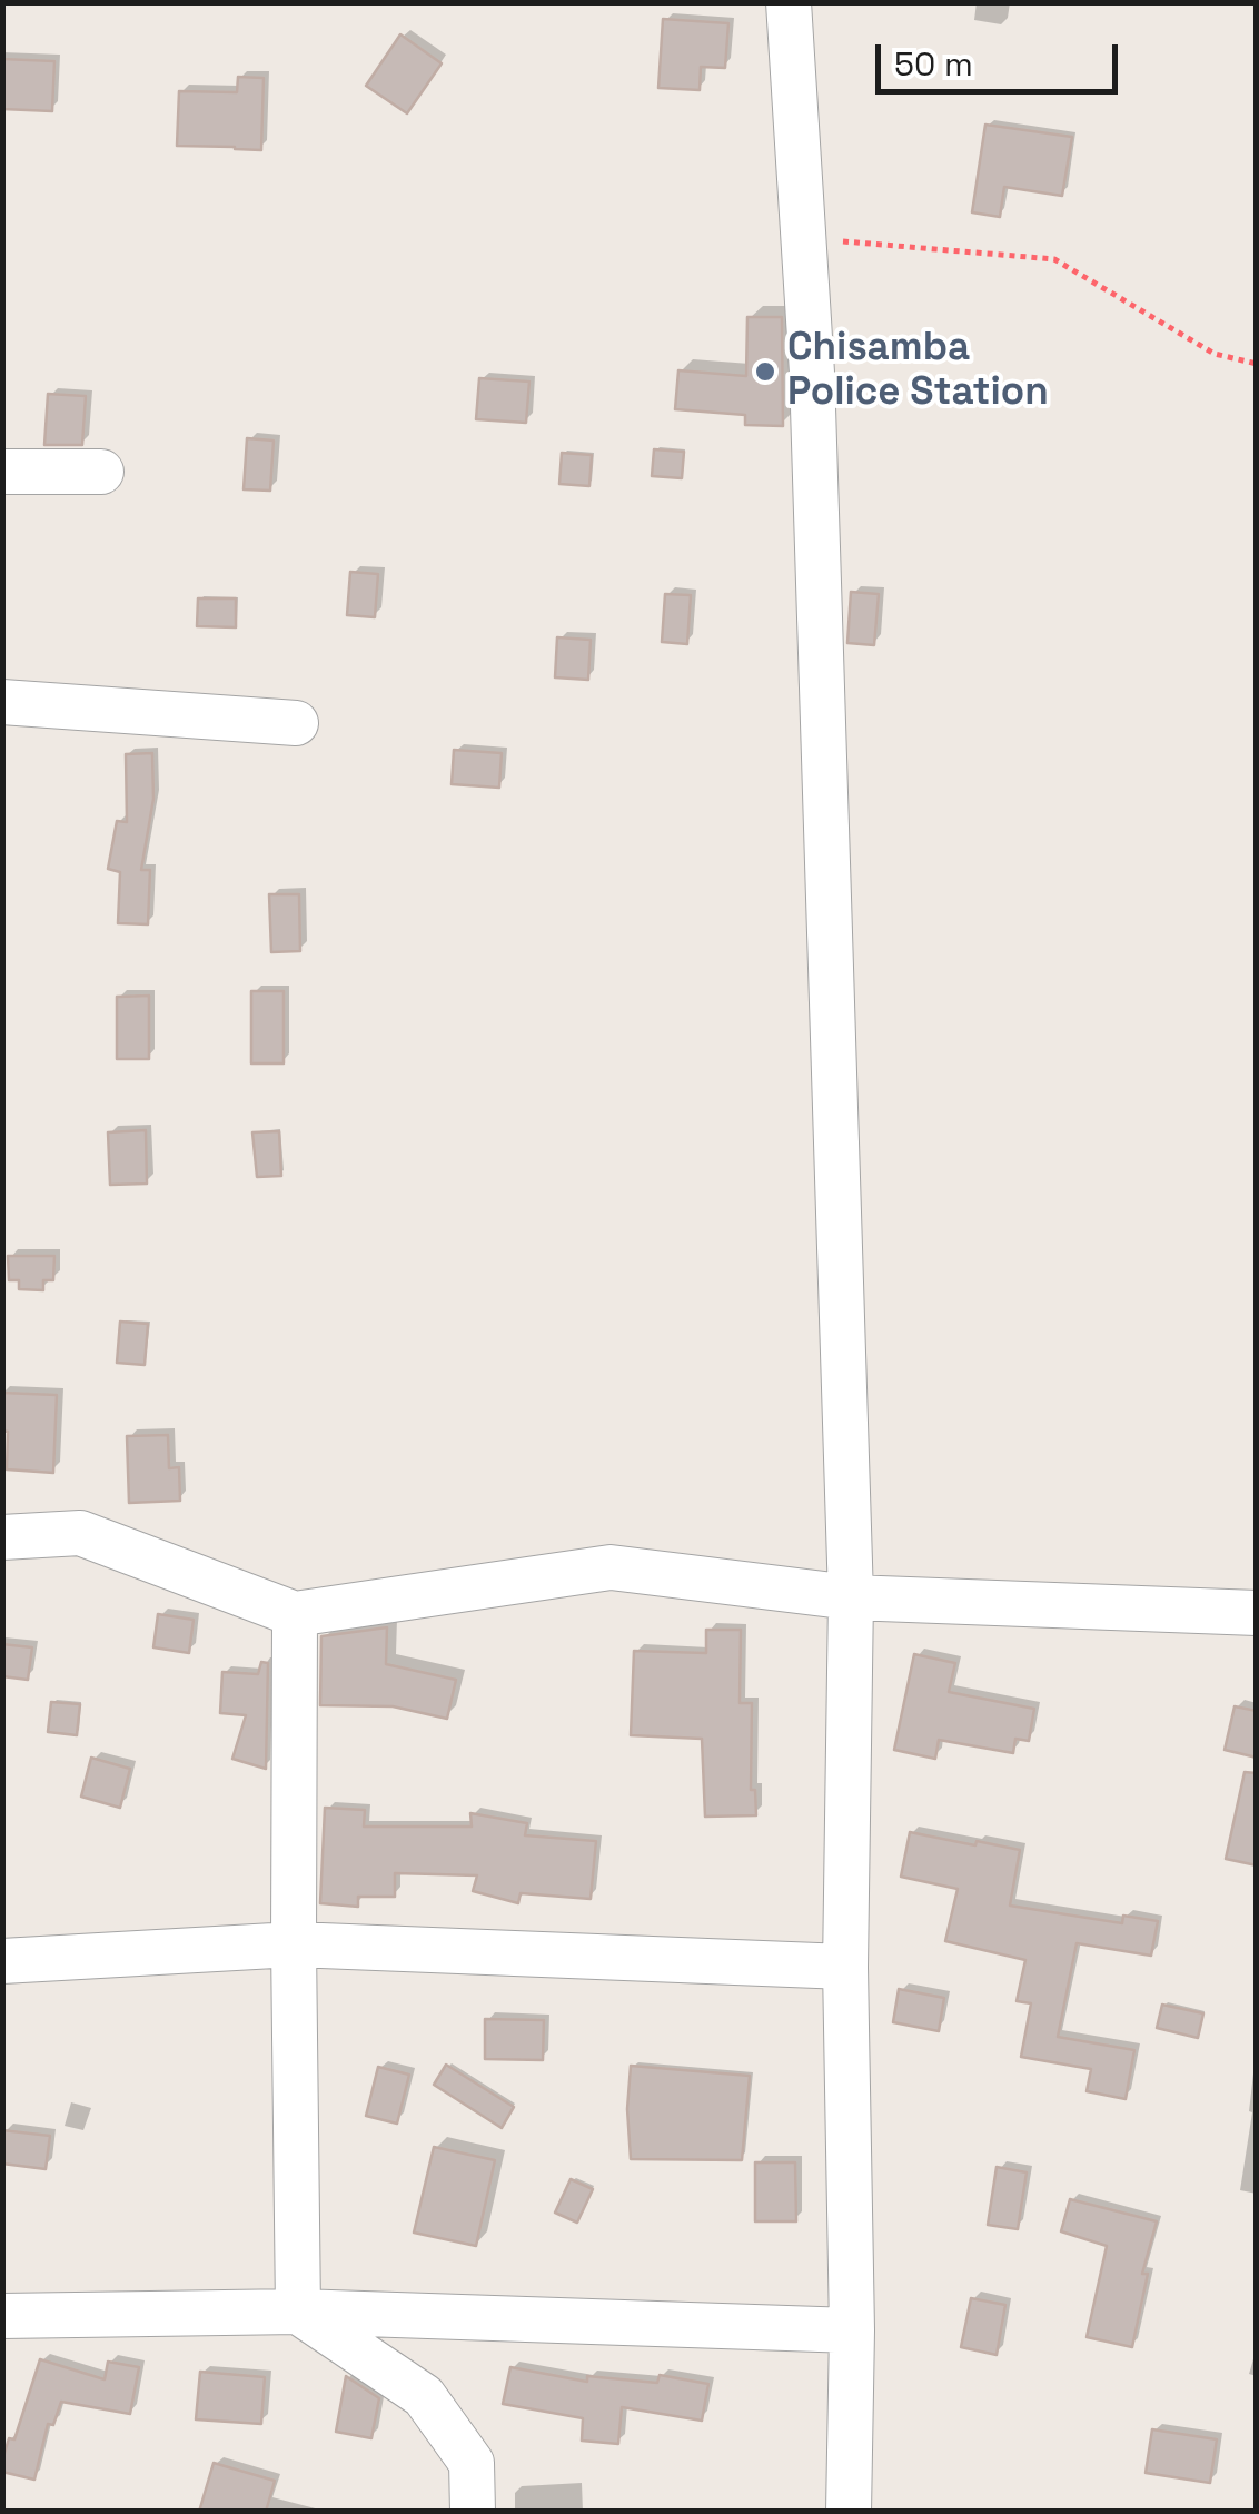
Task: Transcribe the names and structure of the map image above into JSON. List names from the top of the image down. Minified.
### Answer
{"places":["Chisamba Police Station"],"scale_bar":"50 m"}
